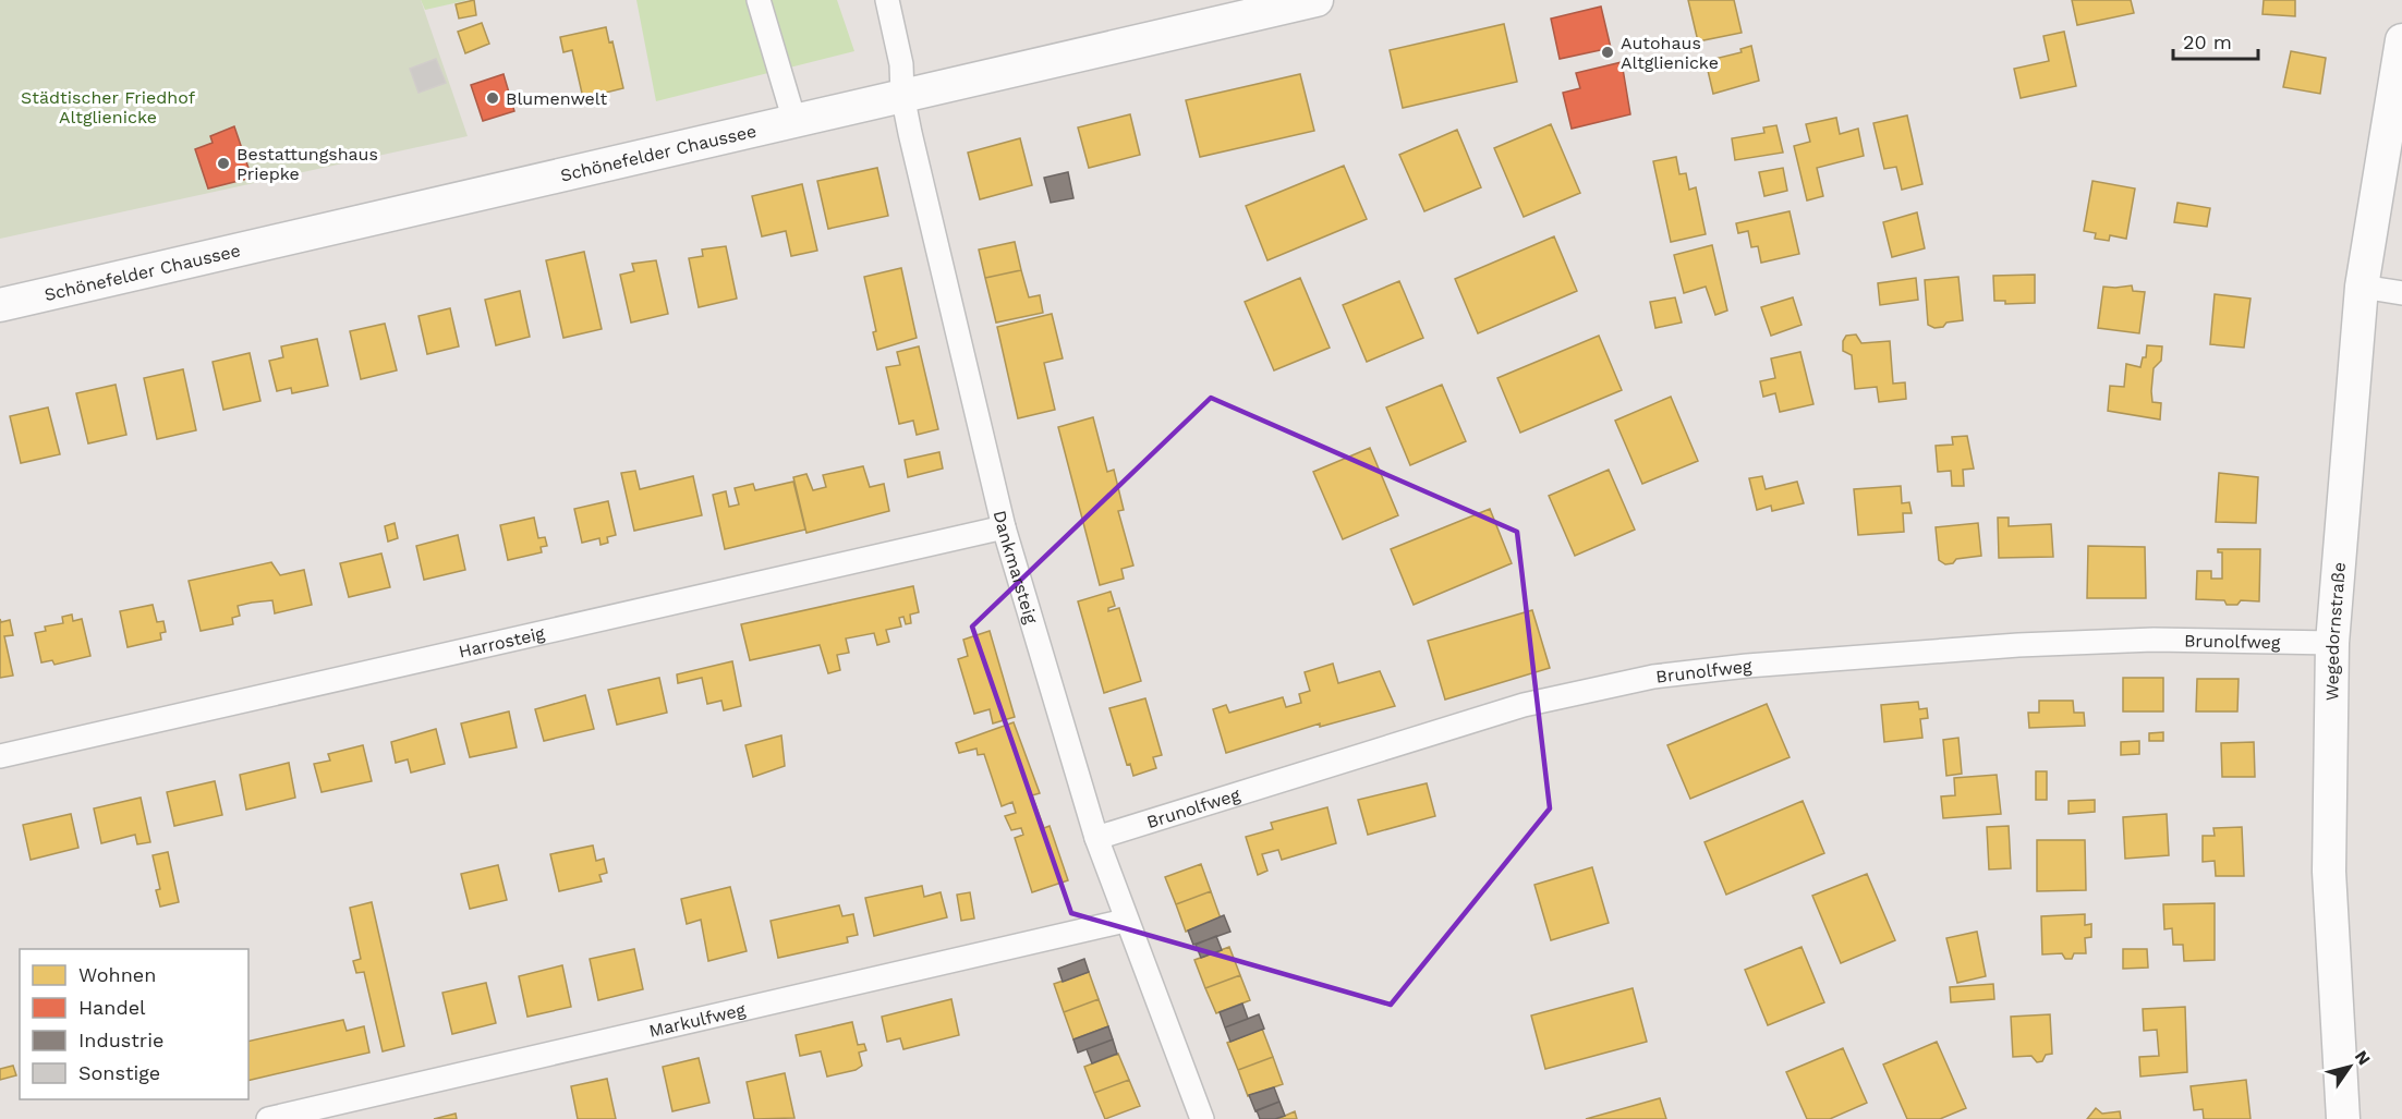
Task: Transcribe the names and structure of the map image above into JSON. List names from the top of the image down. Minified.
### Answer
{"streets":{"main road":["Schönefelder Chaussee","Wegedornstraße"],"street":["Dankmarsteig","Brunolfweg","Harrosteig","Markulfweg"]},"crossings":[["Schönefelder Chaussee","Dankmarsteig"],["Dankmarsteig","Brunolfweg"],["Dankmarsteig","Harrosteig"],["Dankmarsteig","Markulfweg"],["Wegedornstraße","Brunolfweg"]],"parks":["Städtischer Friedhof Altglienicke"],"places":["Autohaus Altglienicke","Blumenwelt","Bestattungshaus Priepke"],"legend":["Wohnen","Handel","Industrie","Sonstige"],"scale_bar":"20 m","north":"top right"}
